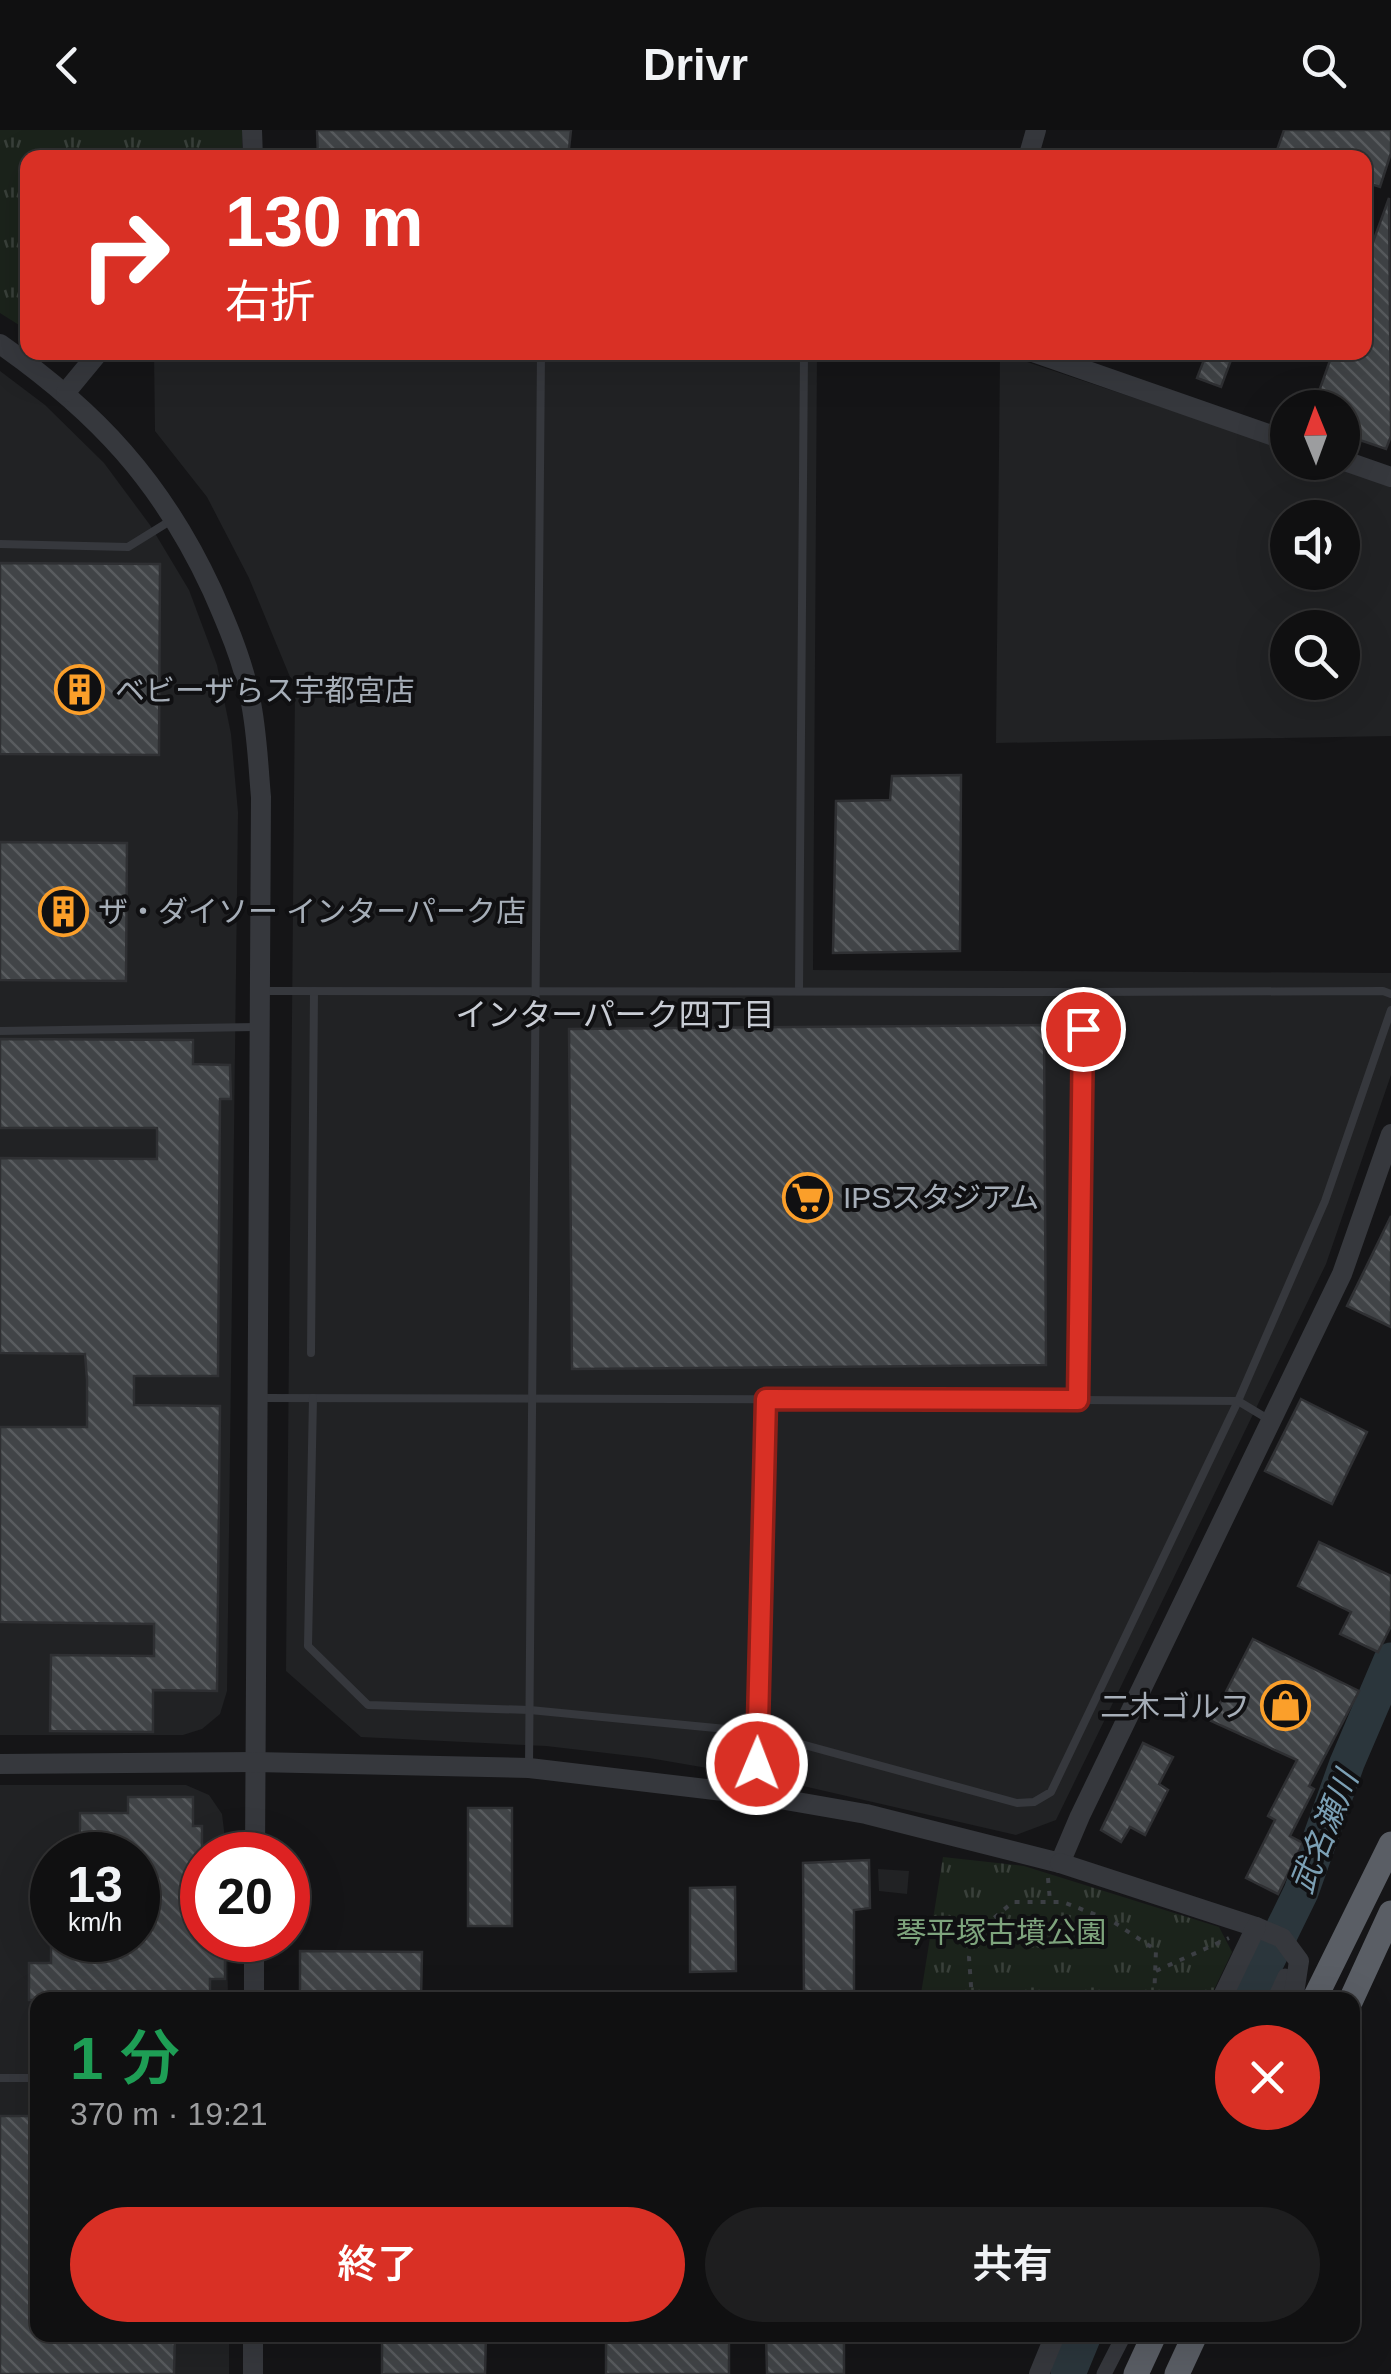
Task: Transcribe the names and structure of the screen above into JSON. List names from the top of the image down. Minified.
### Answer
{"districts":["インターパーク四丁目"],"water":["武名瀬川"],"parks":["琴平塚古墳公園"],"places":{"building":["ベビーザらス宇都宮店","ザ・ダイソー インターパーク店"],"supermarket":["IPSスタジアム"],"shop":["二木ゴルフ"]},"north":"top","page":{"header":"Drivr","turn":["130 m","右折"],"speed":"13 km/h","limit":"20","heading":["1 分","370 m · 19:21"],"buttons":["終了","共有"]}}
